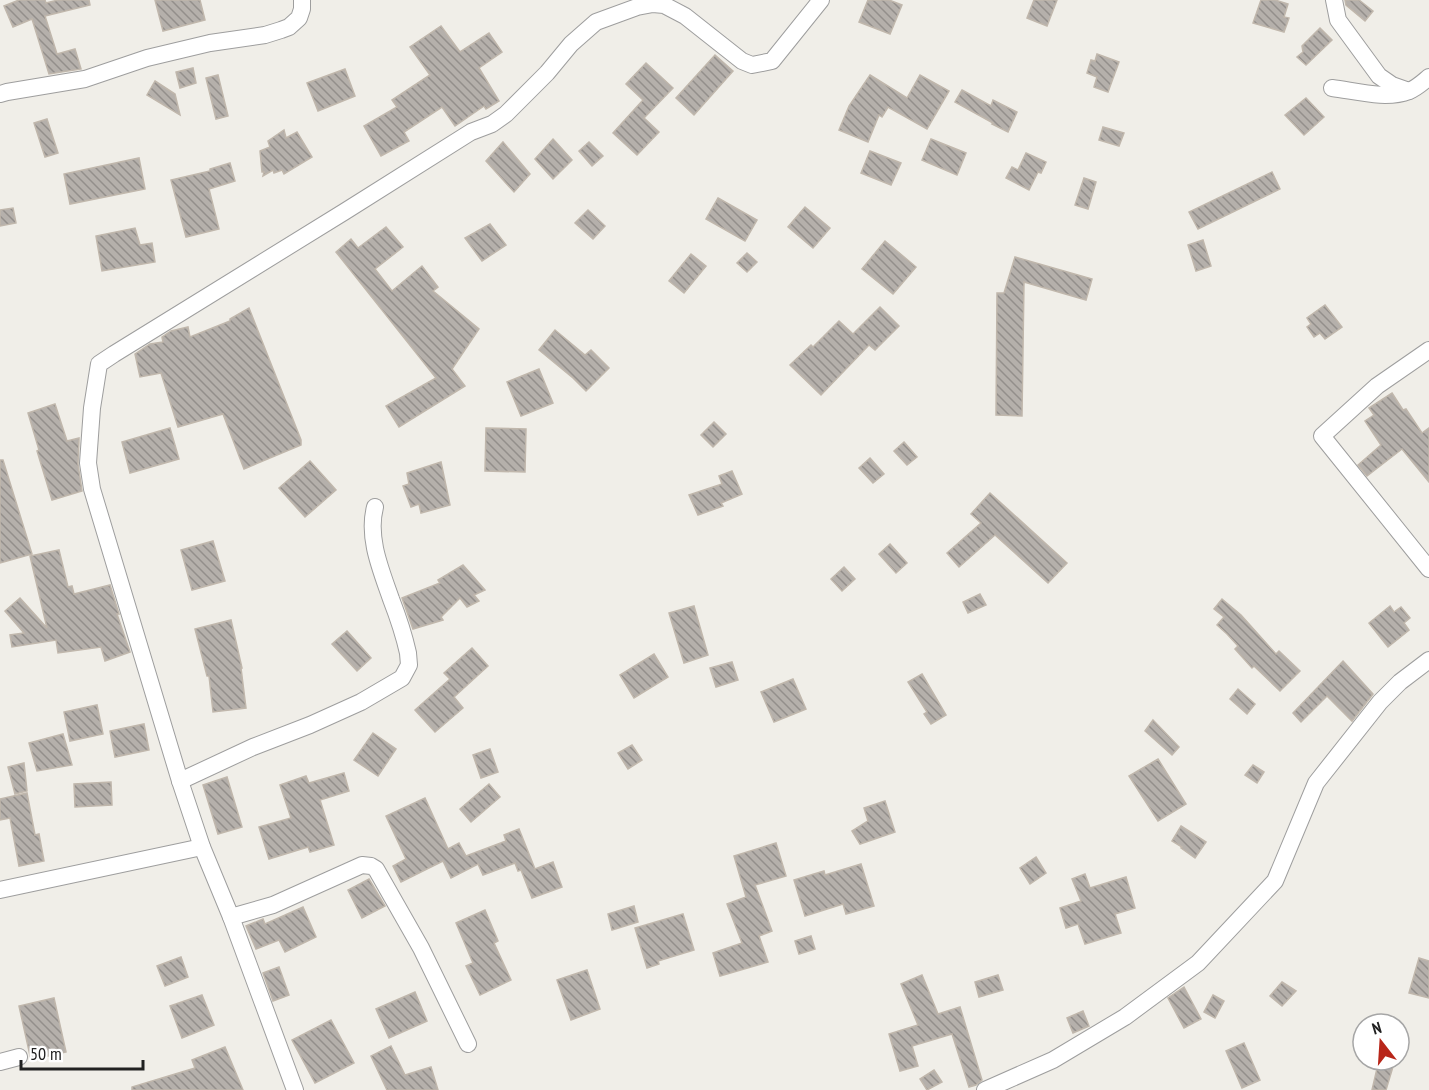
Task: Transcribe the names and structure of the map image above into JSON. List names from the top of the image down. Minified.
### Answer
{"scale_bar":"50 m","north":"top"}
